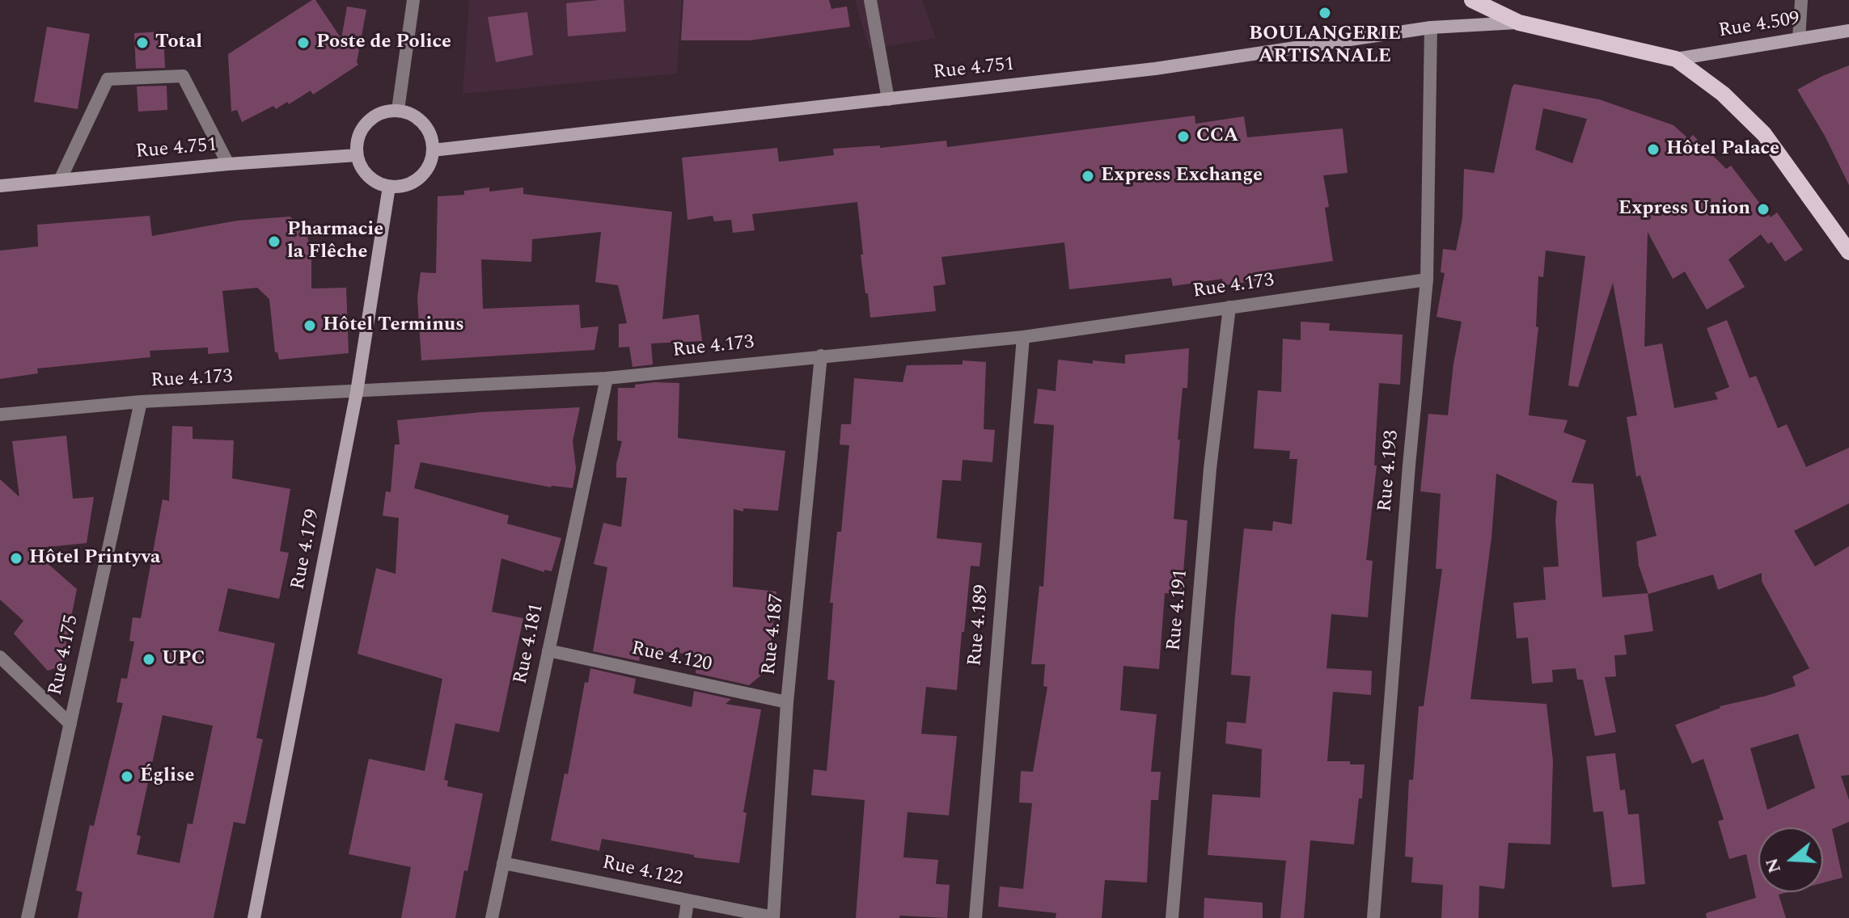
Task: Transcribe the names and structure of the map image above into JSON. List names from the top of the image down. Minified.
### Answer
{"streets":{"main road":["Rue 4.509","Rue 4.751","Rue 4.179"],"street":["Rue 4.173","Rue 4.193","Rue 4.191","Rue 4.189","Rue 4.187","Rue 4.181","Rue 4.175","Rue 4.120","Rue 4.122"]},"crossings":[["Rue 4.751","Rue 4.193"],["Rue 4.751","Rue 4.179"],["Rue 4.173","Rue 4.193"],["Rue 4.173","Rue 4.179"],["Rue 4.173","Rue 4.191"],["Rue 4.173","Rue 4.189"],["Rue 4.173","Rue 4.187"],["Rue 4.173","Rue 4.181"],["Rue 4.173","Rue 4.175"],["Rue 4.187","Rue 4.120"],["Rue 4.187","Rue 4.122"],["Rue 4.181","Rue 4.120"],["Rue 4.181","Rue 4.122"]],"places":["BOULANGERIE ARTISANALE","Total","Poste de Police","CCA","Hôtel Palace","Express Exchange","Express Union","Pharmacie la Flêche","Hôtel Terminus","Hôtel Printyva","UPC","Église"],"north":"left"}
